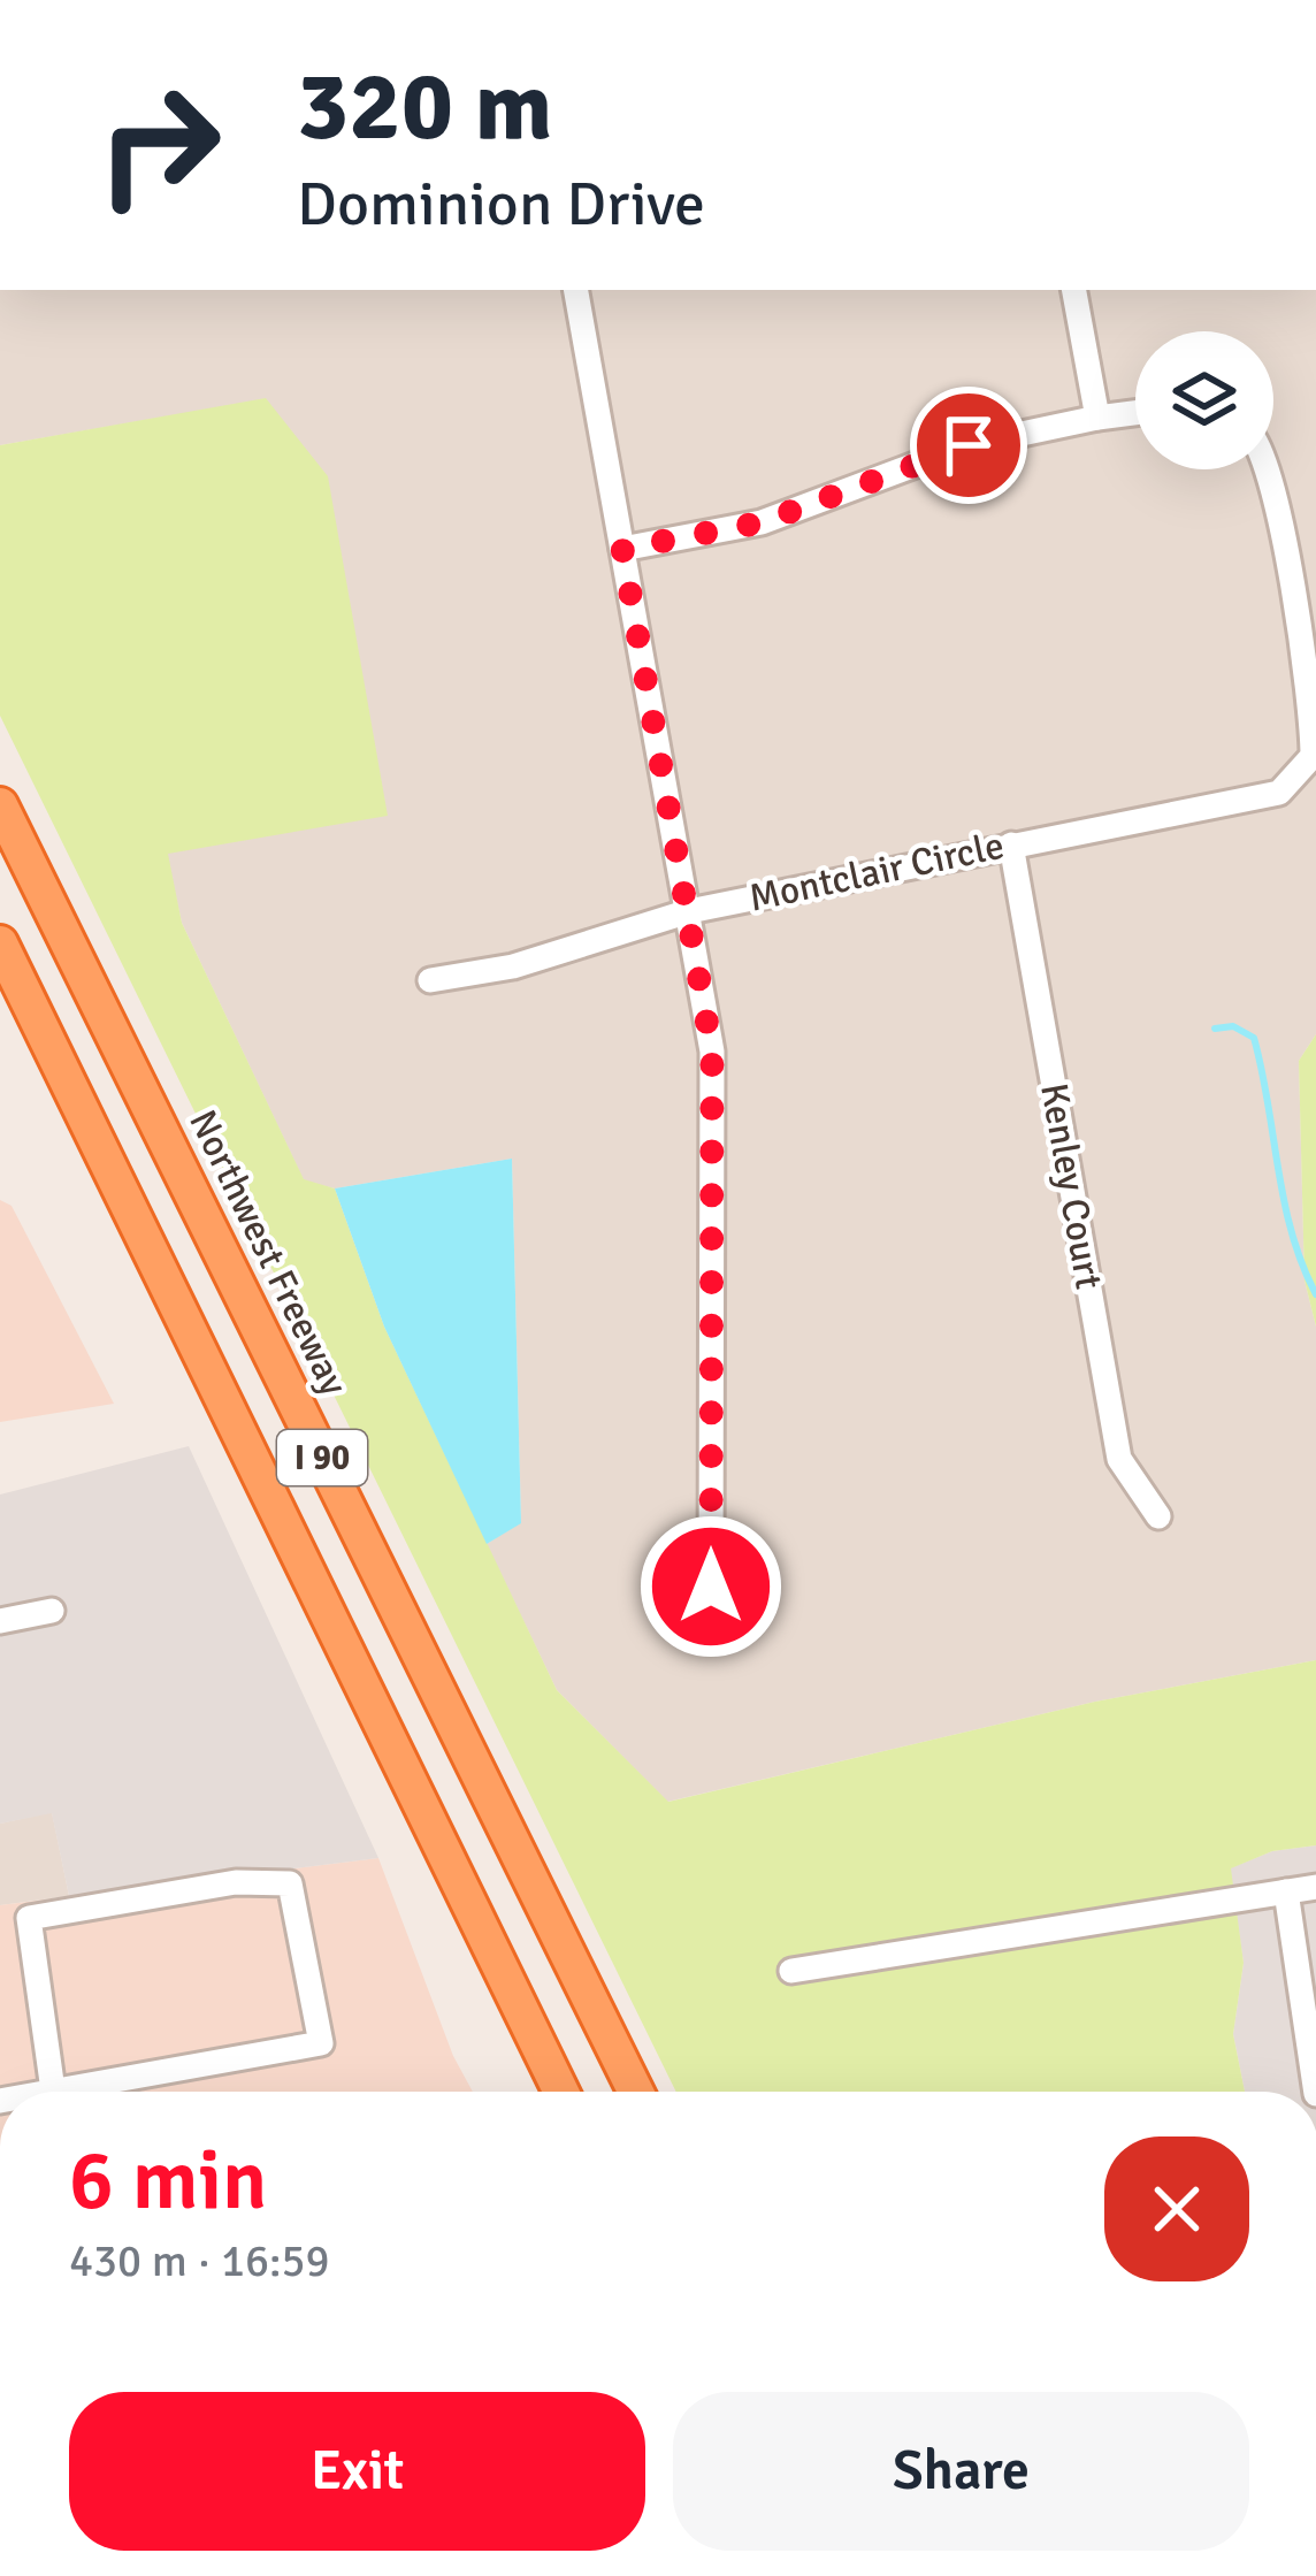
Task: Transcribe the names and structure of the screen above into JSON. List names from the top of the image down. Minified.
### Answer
{"streets":{"highway":["Northwest Freeway","I 90"],"street":["Montclair Circle","Kenley Court"]},"crossings":[["Montclair Circle","Kenley Court"]],"page":{"turn":["320 m","Dominion Drive"],"heading":["6 min","430 m · 16:59"],"buttons":["Exit","Share"]}}
